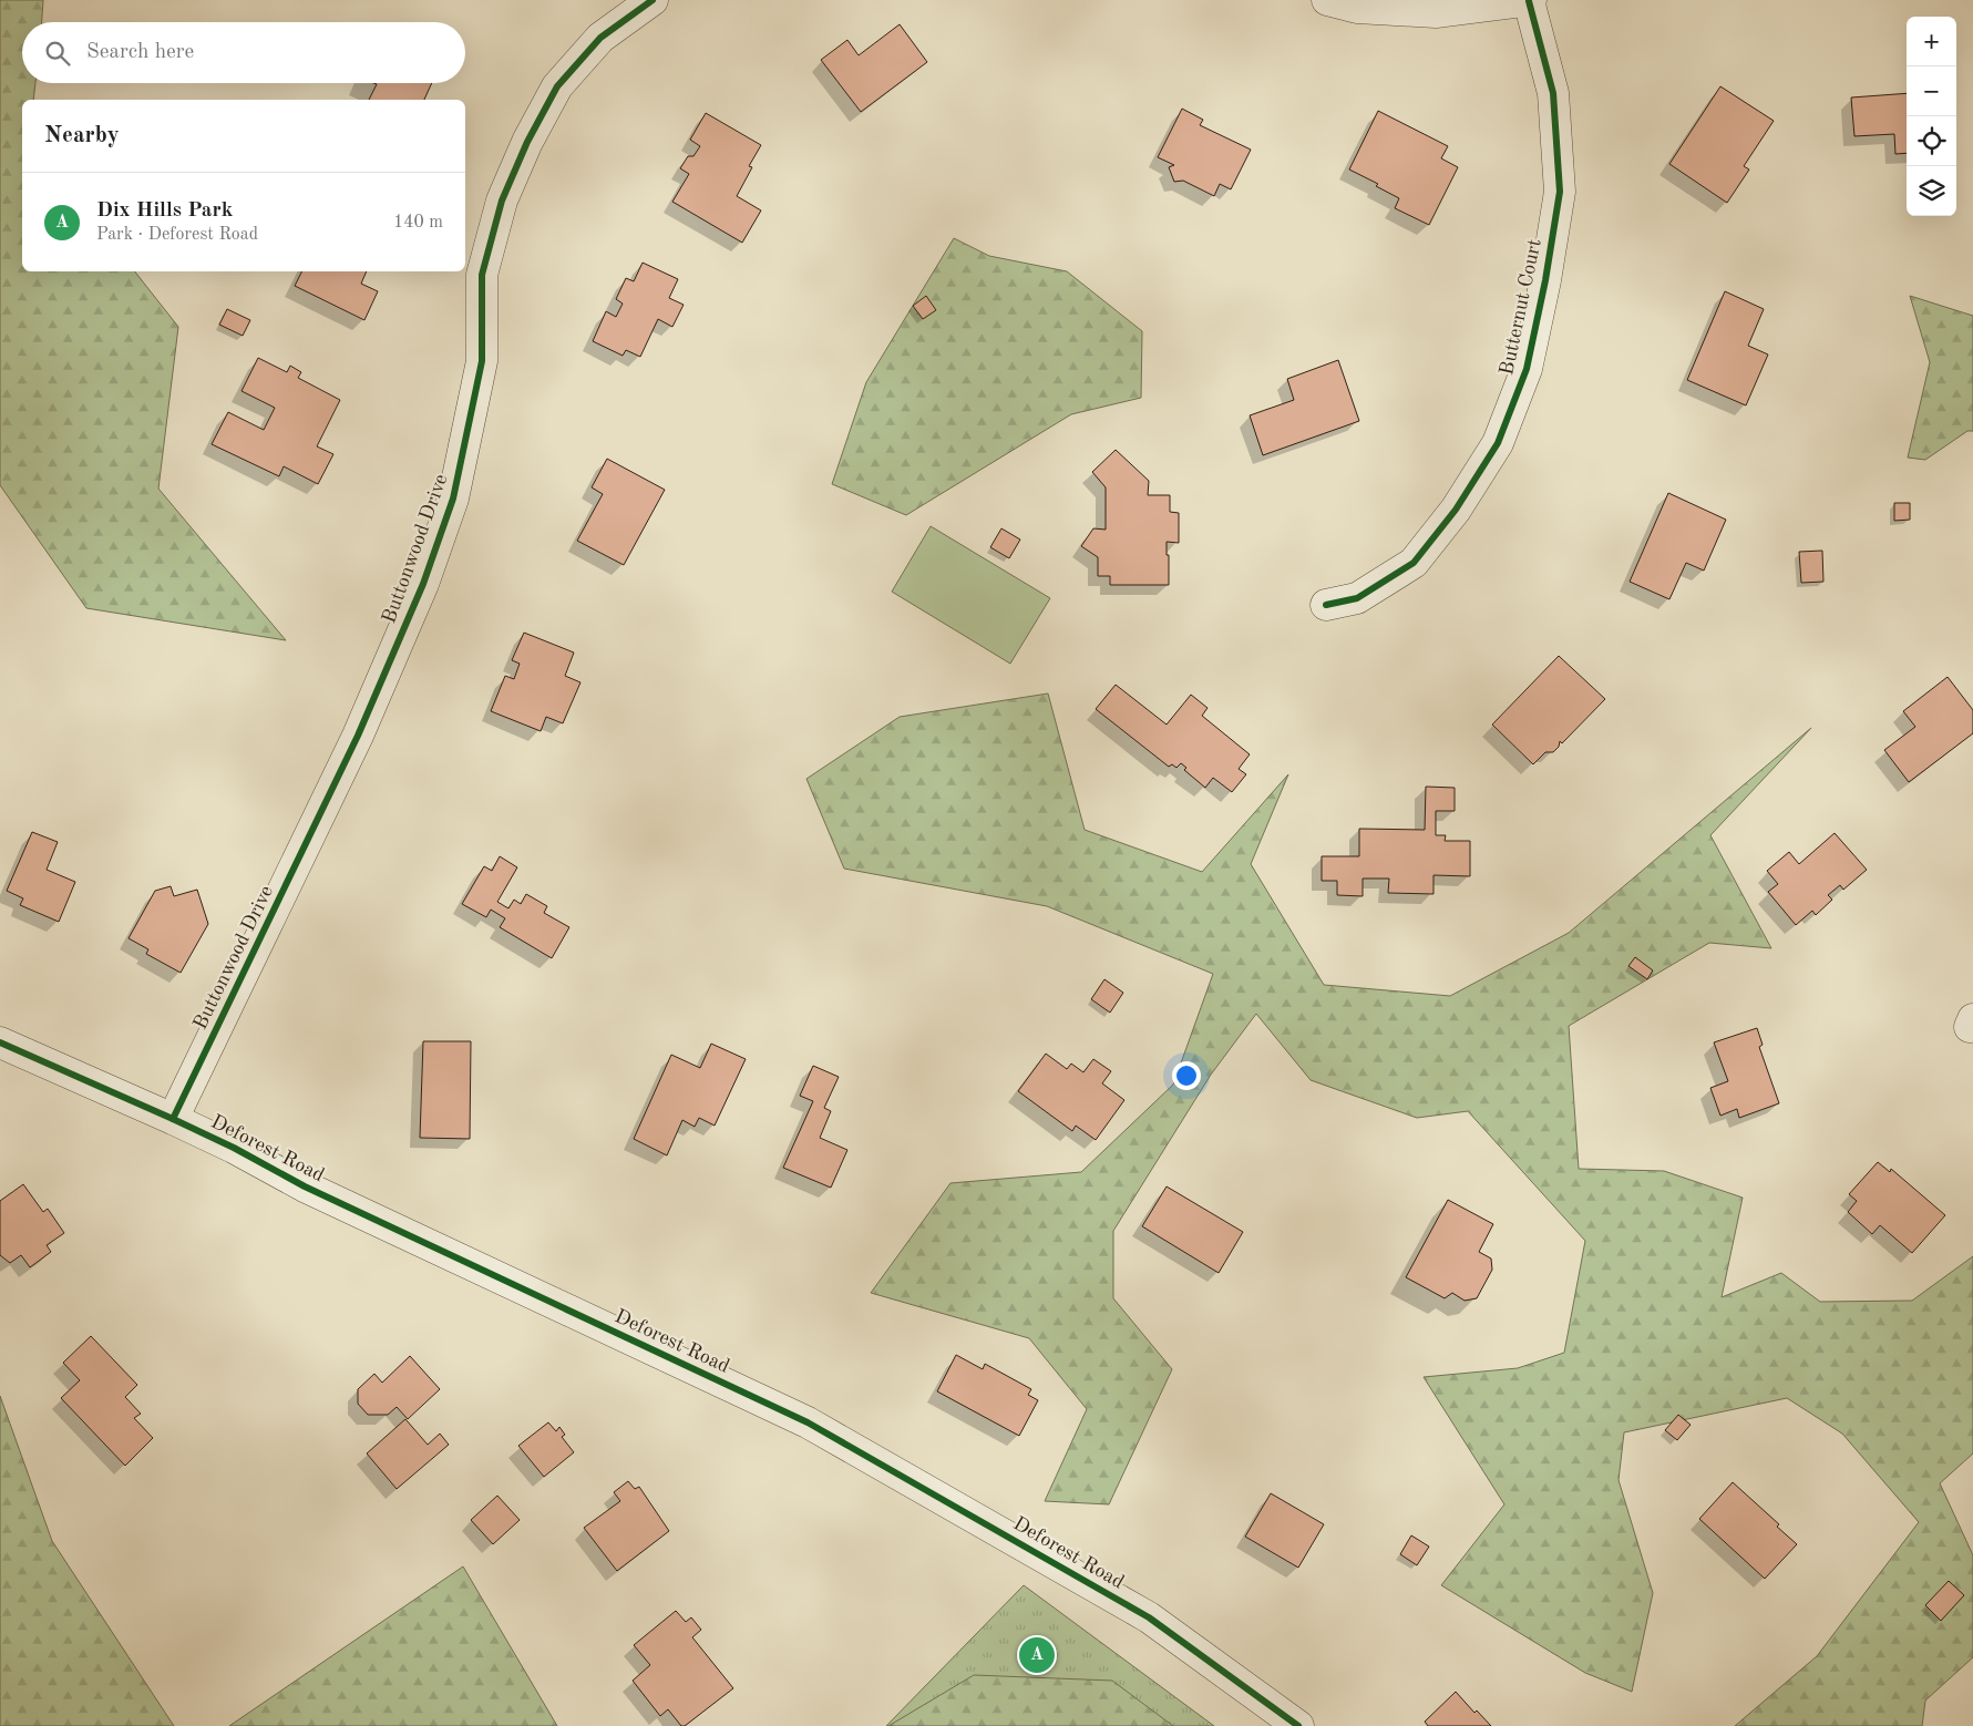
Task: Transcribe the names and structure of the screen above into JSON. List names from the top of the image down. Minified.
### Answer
{"streets":{"street":["Butternut Court","Buttonwood Drive","Deforest Road"]},"crossings":[["Buttonwood Drive","Deforest Road"]],"page":{"map_buttons":["+","−"],"search":"Search here","heading":"Nearby","list":[{"mark":"A","name":"Dix Hills Park","note":"Park · Deforest Road","value":"140 m"}],"pins":"A"}}
